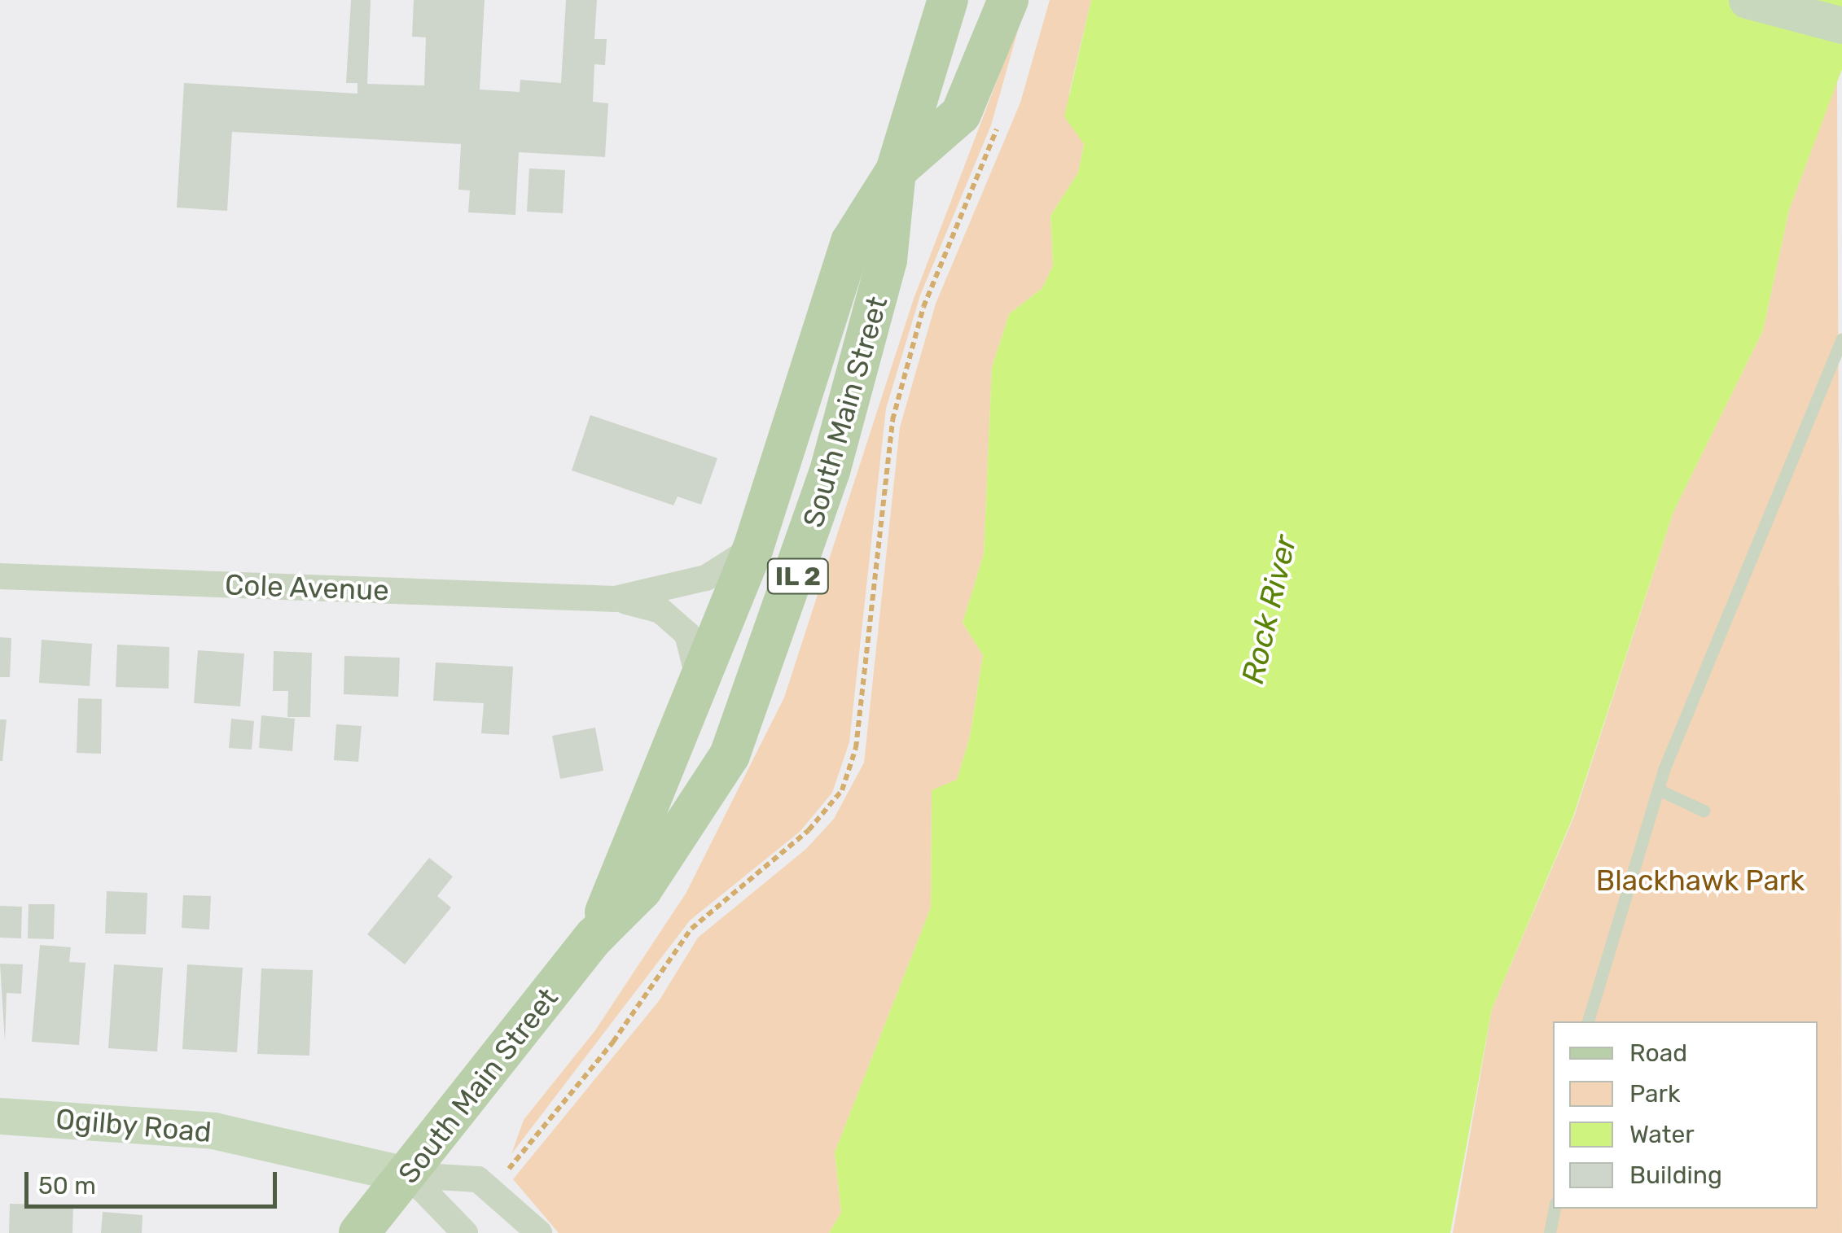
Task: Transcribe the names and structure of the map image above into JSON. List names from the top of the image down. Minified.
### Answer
{"streets":{"main road":["South Main Street","IL 2"],"street":["Cole Avenue","Ogilby Road"]},"crossings":[["South Main Street","Cole Avenue"],["South Main Street","Ogilby Road"]],"water":["Rock River"],"parks":["Blackhawk Park"],"legend":["Road","Park","Water","Building"],"scale_bar":"50 m"}
